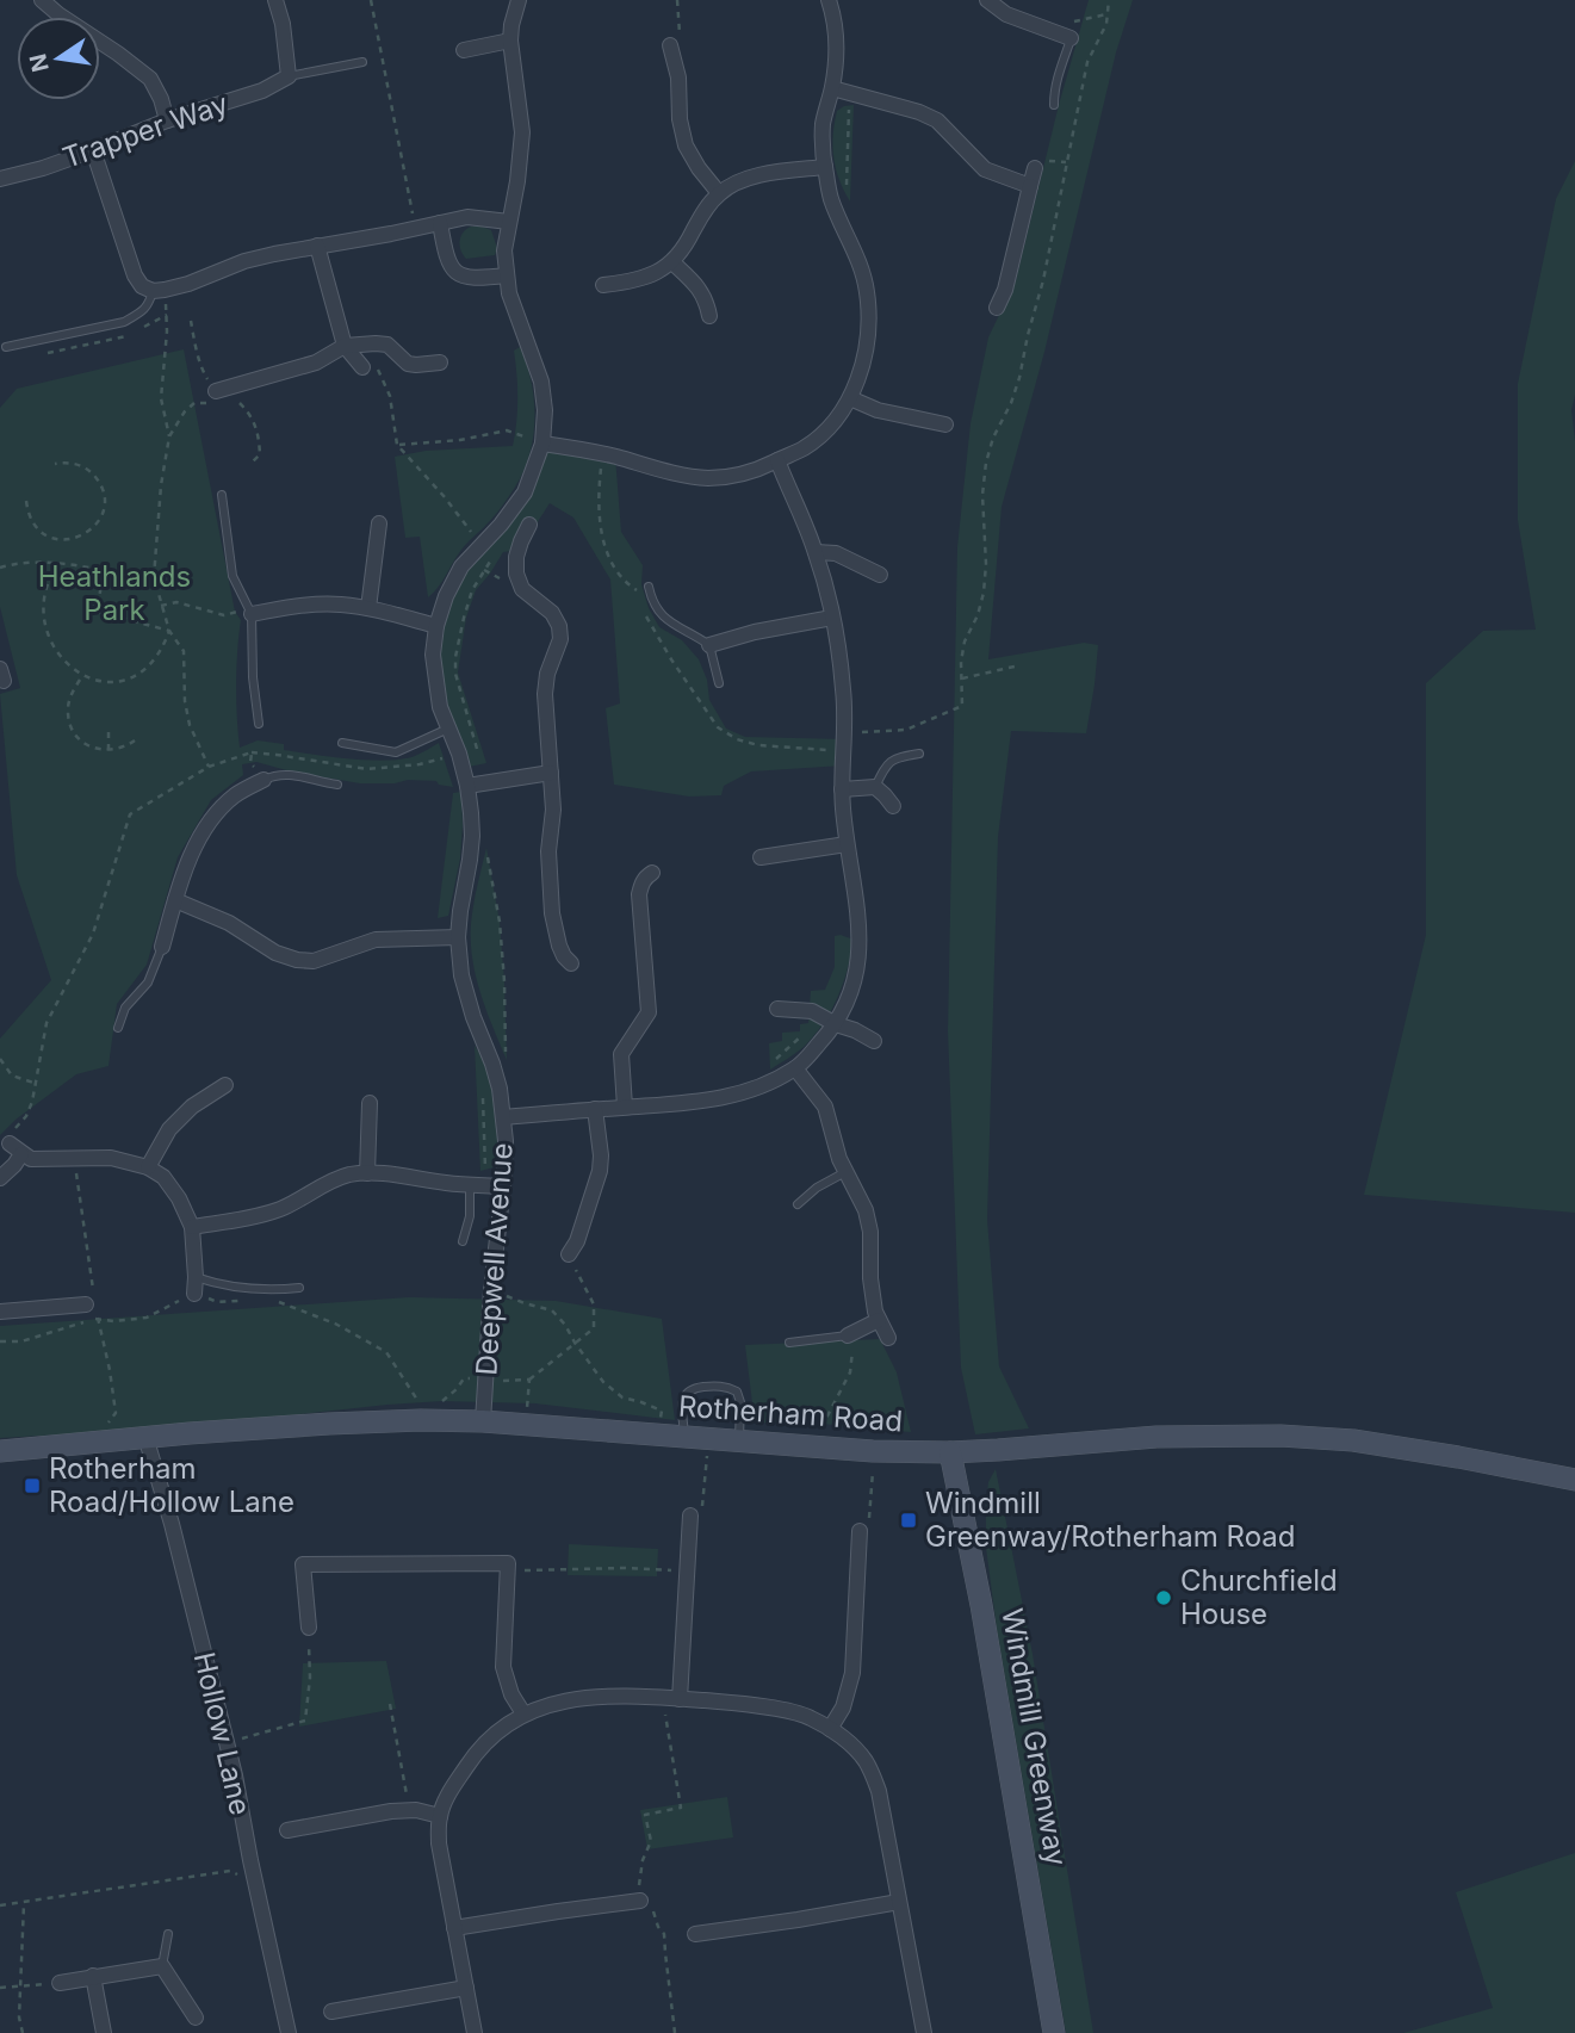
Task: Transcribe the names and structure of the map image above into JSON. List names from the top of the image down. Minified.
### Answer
{"streets":{"main road":["Rotherham Road","Windmill Greenway"],"street":["Trapper Way","Deepwell Avenue","Hollow Lane"]},"crossings":[["Deepwell Avenue","Rotherham Road"],["Rotherham Road","Hollow Lane"],["Rotherham Road","Windmill Greenway"]],"parks":["Heathlands Park"],"places":{"transit":["Rotherham Road/Hollow Lane","Windmill Greenway/Rotherham Road"],"other":["Churchfield House"]},"north":"left"}
